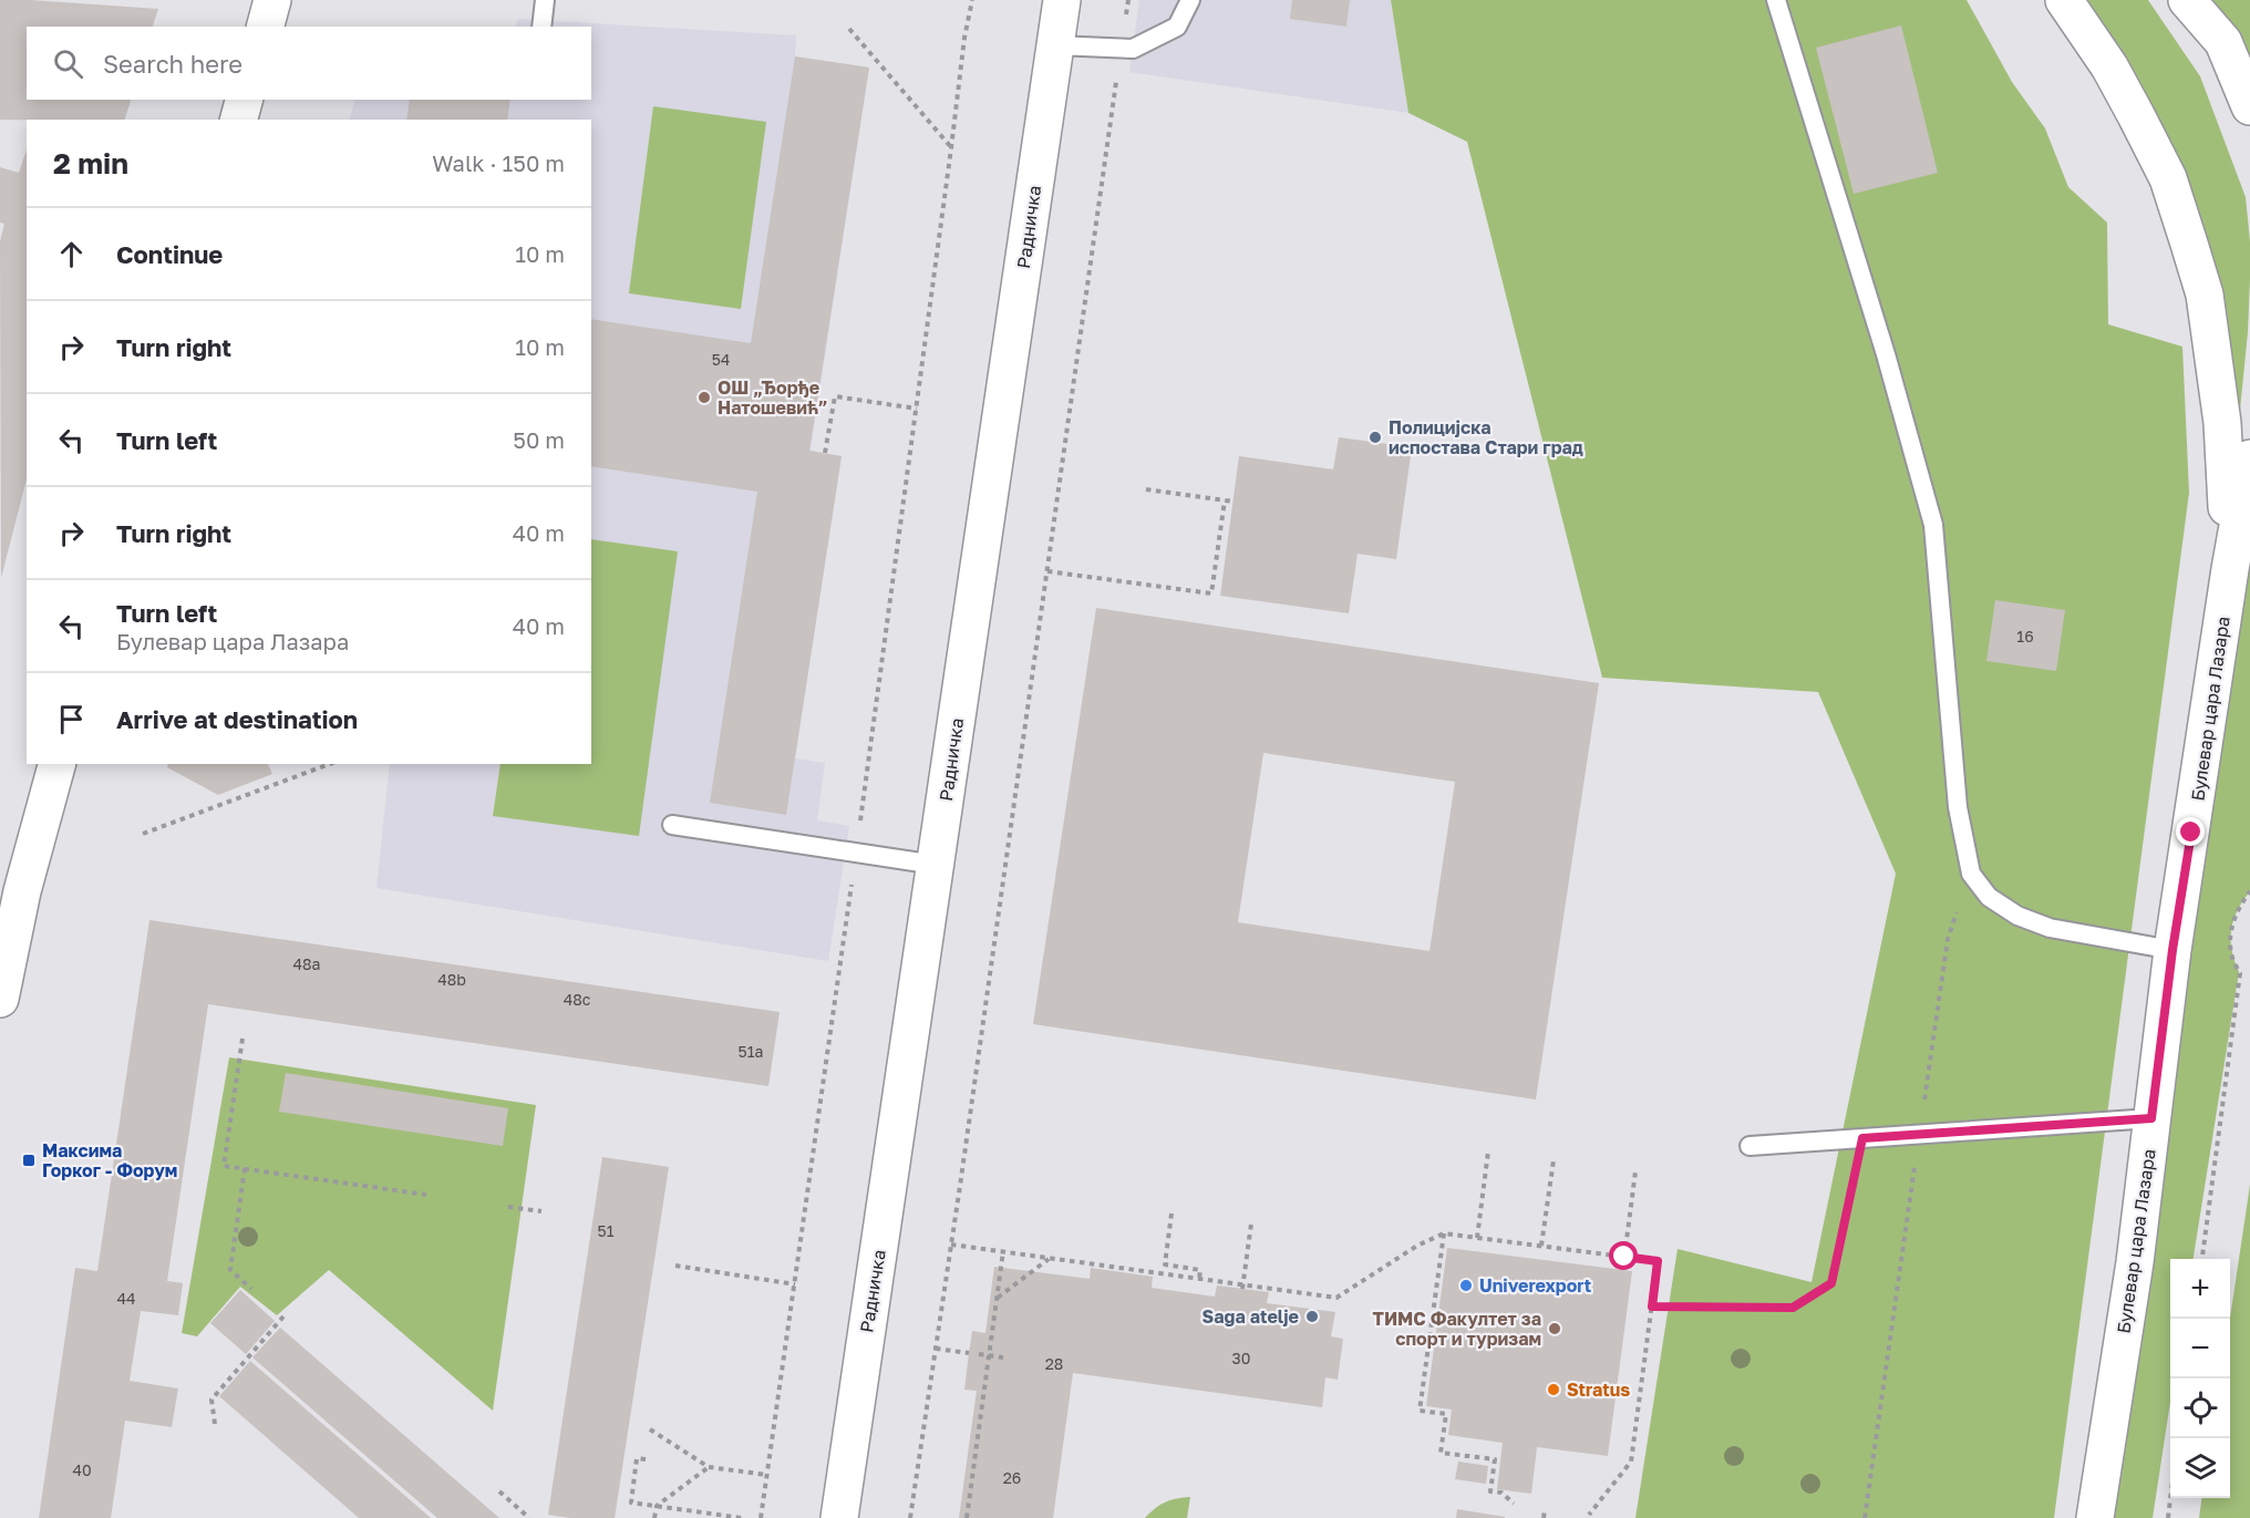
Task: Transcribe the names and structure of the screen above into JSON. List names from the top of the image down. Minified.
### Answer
{"streets":{"street":["Радничка","Булевар цара Лазара"]},"places":{"other":["ОШ „Ђорђе Натошевић”","Полицијска испостава Стари град","Univerexport","Saga atelje","ТИМС Факултет за спорт и туризам","Stratus"],"transit":["Максима Горког - Форум"]},"house_numbers":["54","16","48a","48b","48c","51a","51","44","30","28","40","26"],"page":{"search":"Search here","heading":["2 min","Walk · 150 m"],"list":[["Continue","10 m"],["Turn right","10 m"],["Turn left","50 m"],["Turn right","40 m"],["Turn left","Булевар цара Лазара","40 m"],"Arrive at destination"],"map_buttons":["+","−"]}}
